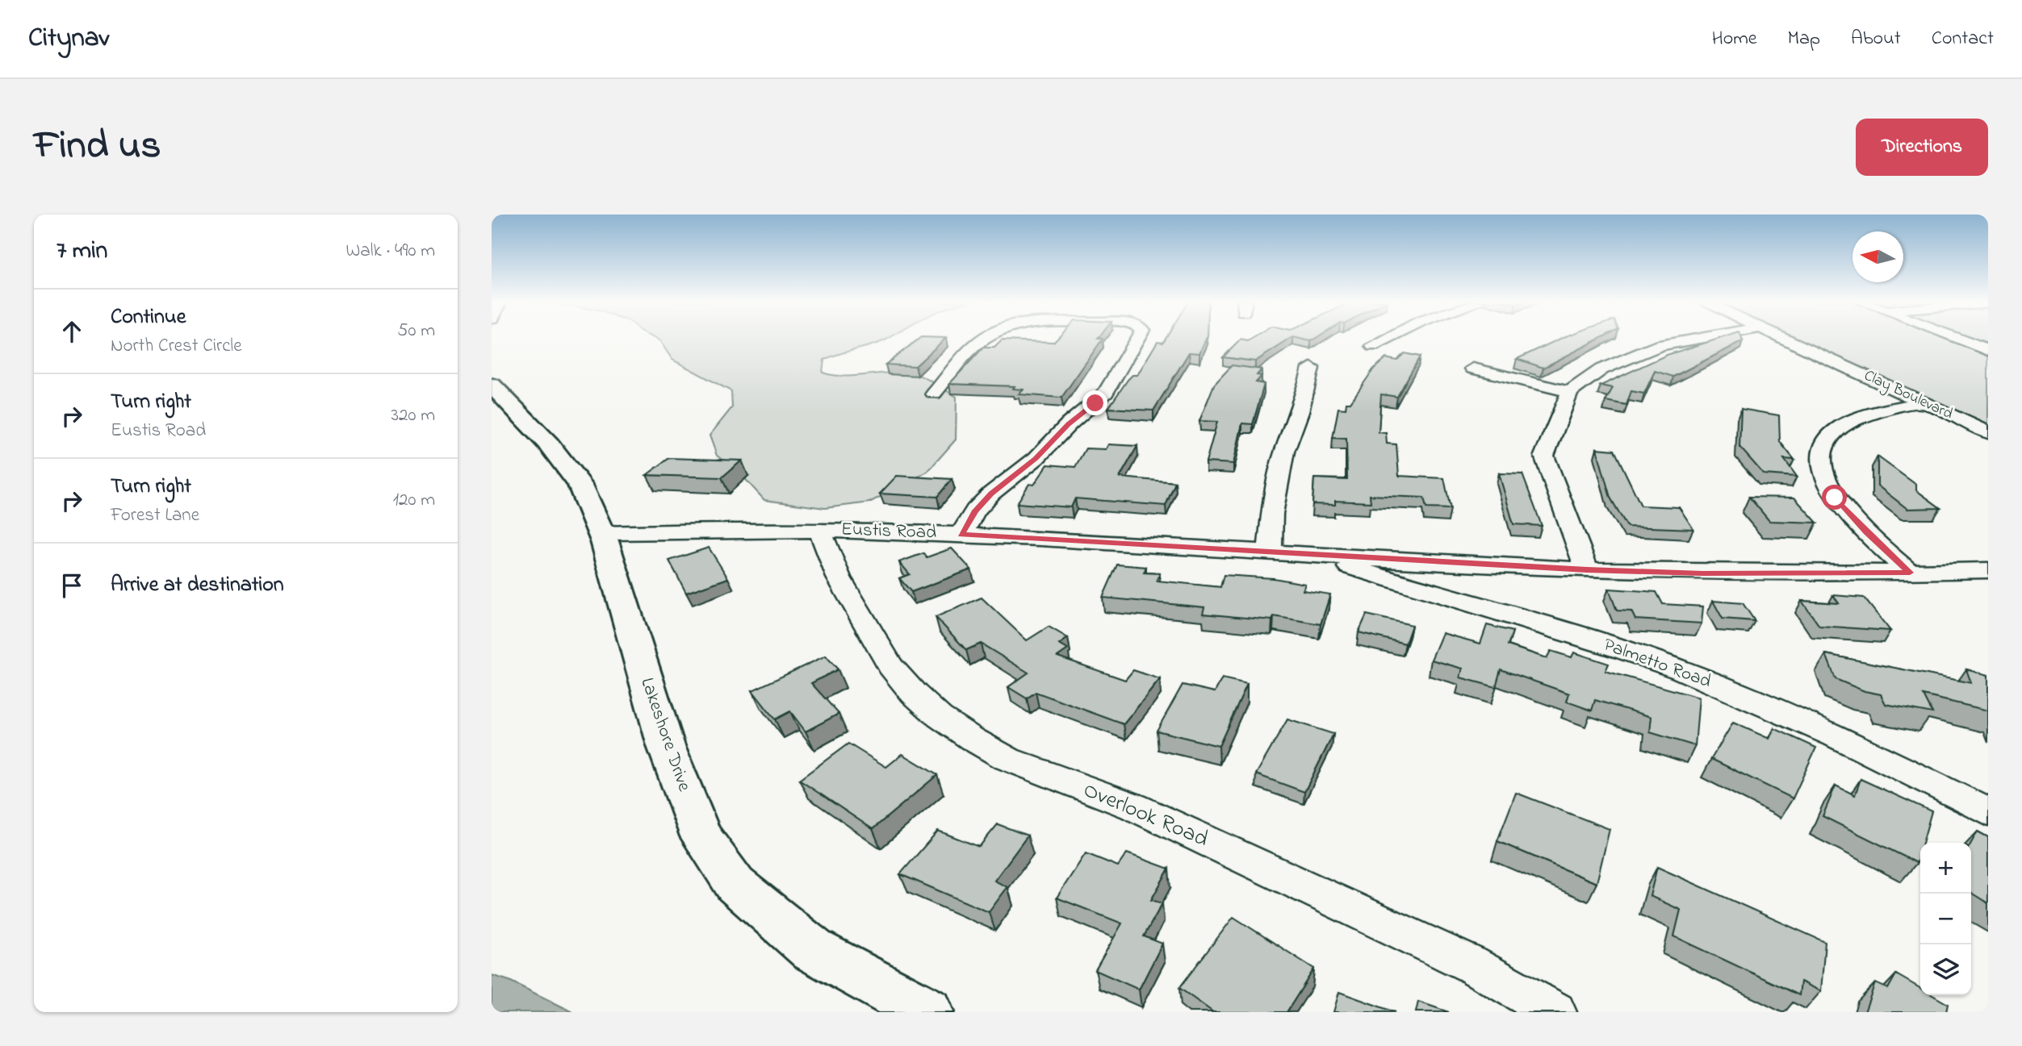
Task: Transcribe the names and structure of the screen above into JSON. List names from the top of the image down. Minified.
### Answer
{"streets":{"street":["Clay Boulevard","Eustis Road","Palmetto Road","Lakeshore Drive","Overlook Road"]},"crossings":[["Eustis Road","Palmetto Road"],["Eustis Road","Lakeshore Drive"],["Eustis Road","Overlook Road"]],"north":"left","page":{"header":"Citynav","nav":["Home","Map","About","Contact"],"title":"Find us","buttons":"Directions","heading":["7 min","Walk · 490 m"],"list":[["Continue","North Crest Circle","50 m"],["Turn right","Eustis Road","320 m"],["Turn right","Forest Lane","120 m"],"Arrive at destination"],"map_buttons":["+","−"]}}
